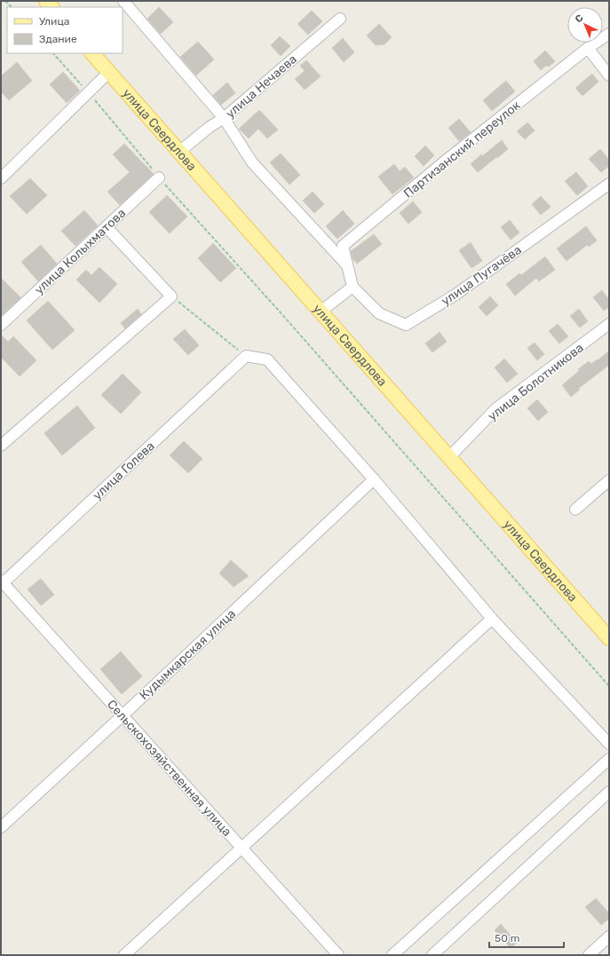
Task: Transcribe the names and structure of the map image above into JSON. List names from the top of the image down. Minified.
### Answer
{"streets":{"main road":["улица Свердлова"],"street":["улица Нечаева","Партизанский переулок","улица Колыхматова","улица Пугачёва","улица Болотникова","улица Голева","Кудымкарская улица","Сельскохозяйственная улица"]},"crossings":[["улица Нечаева","улица Свердлова"],["улица Свердлова","улица Болотникова"],["Партизанский переулок","улица Пугачёва"],["улица Голева","Сельскохозяйственная улица"],["Кудымкарская улица","Сельскохозяйственная улица"]],"legend":["Улица","Здание"],"scale_bar":"50 m","north":"top left"}
